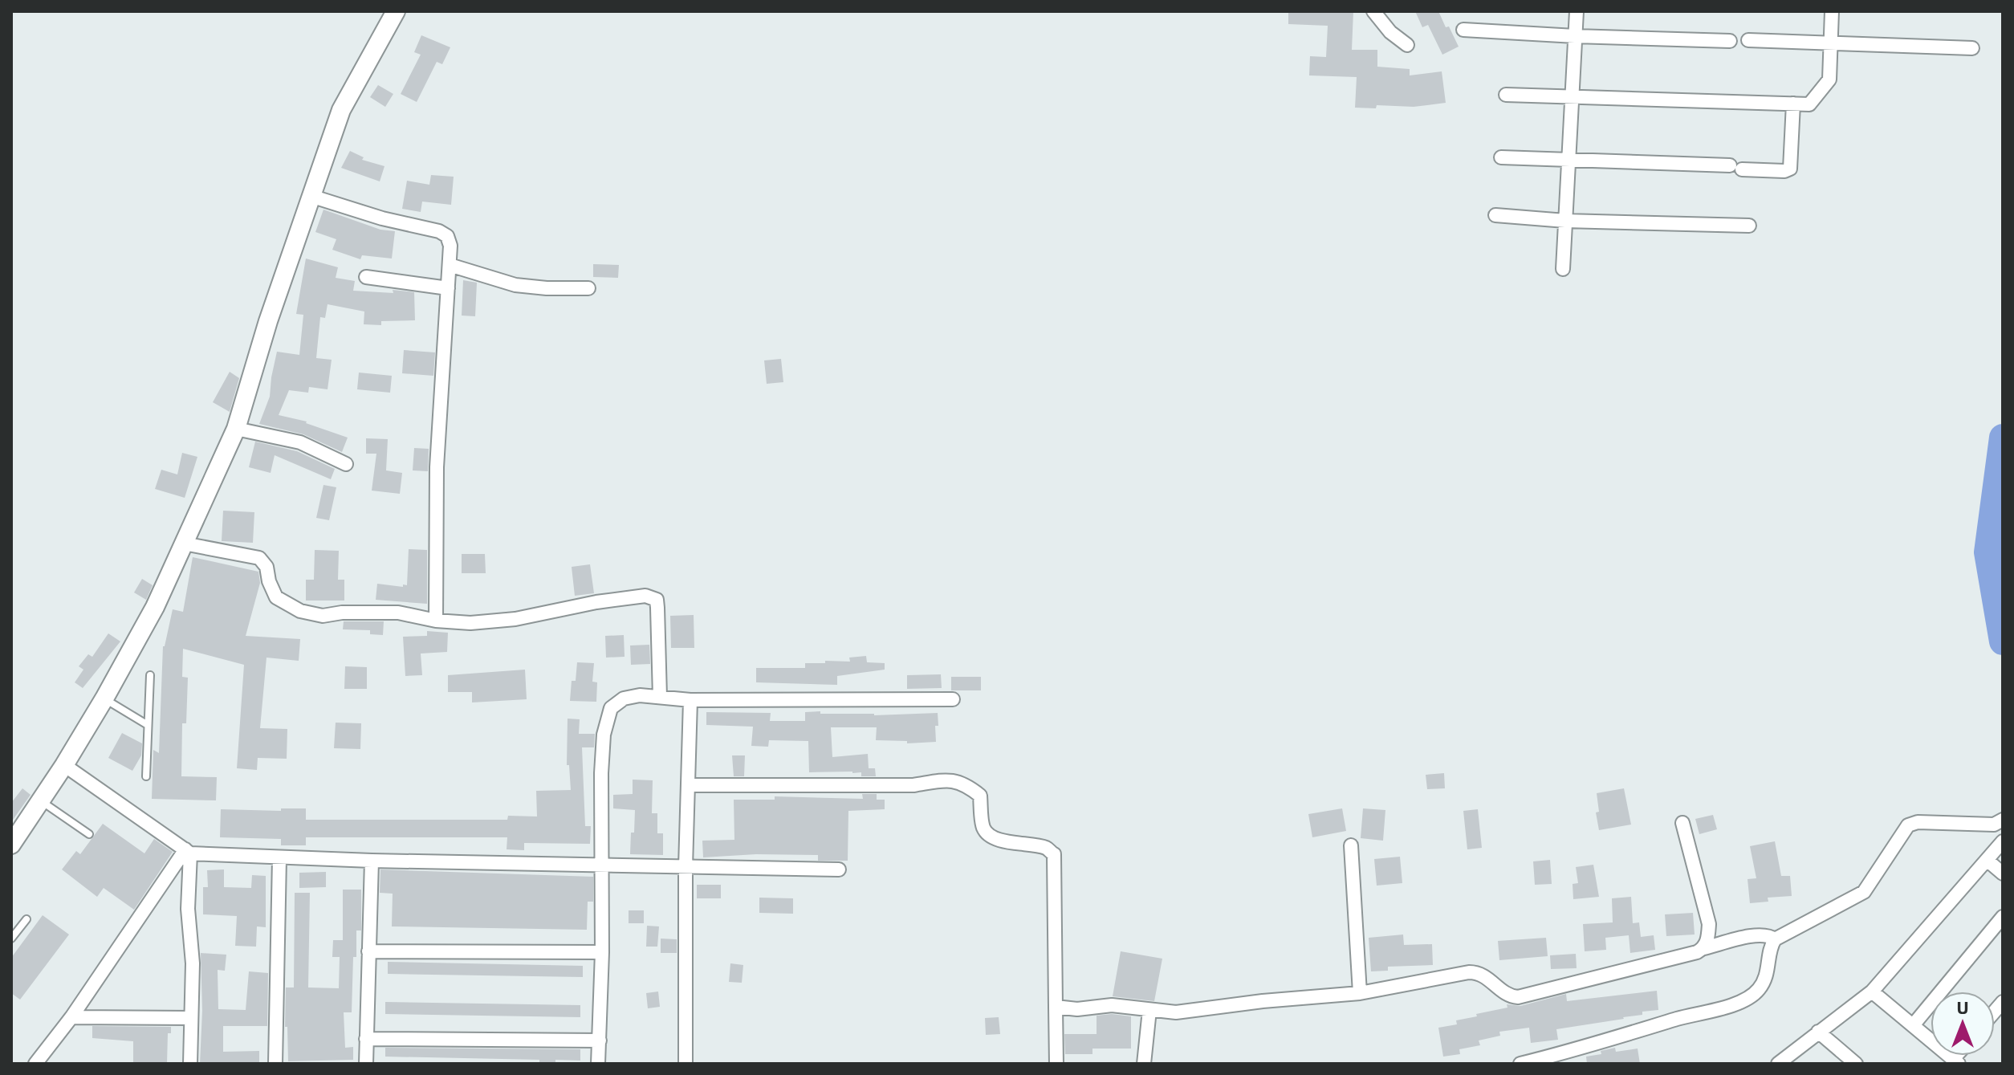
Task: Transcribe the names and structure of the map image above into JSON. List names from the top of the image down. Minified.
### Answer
{"north":"top"}
